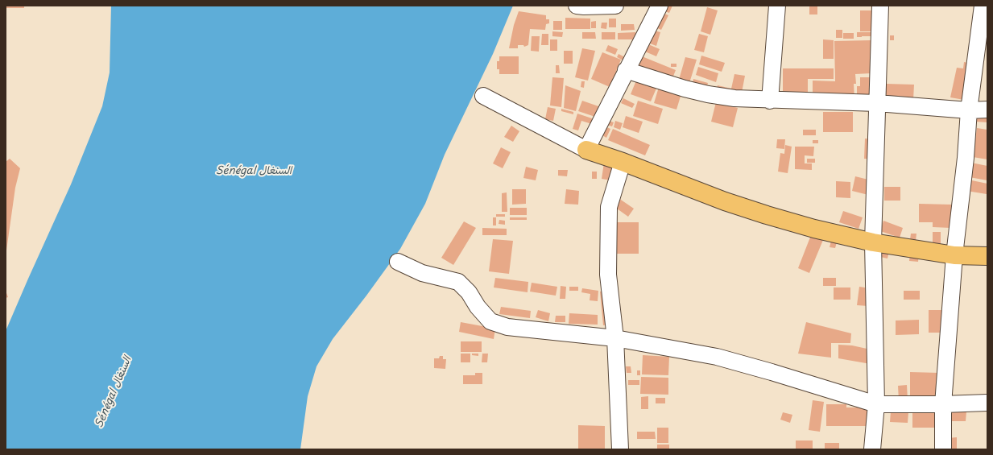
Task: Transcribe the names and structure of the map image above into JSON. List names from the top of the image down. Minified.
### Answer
{"water":["Sénégal السنغال"]}
